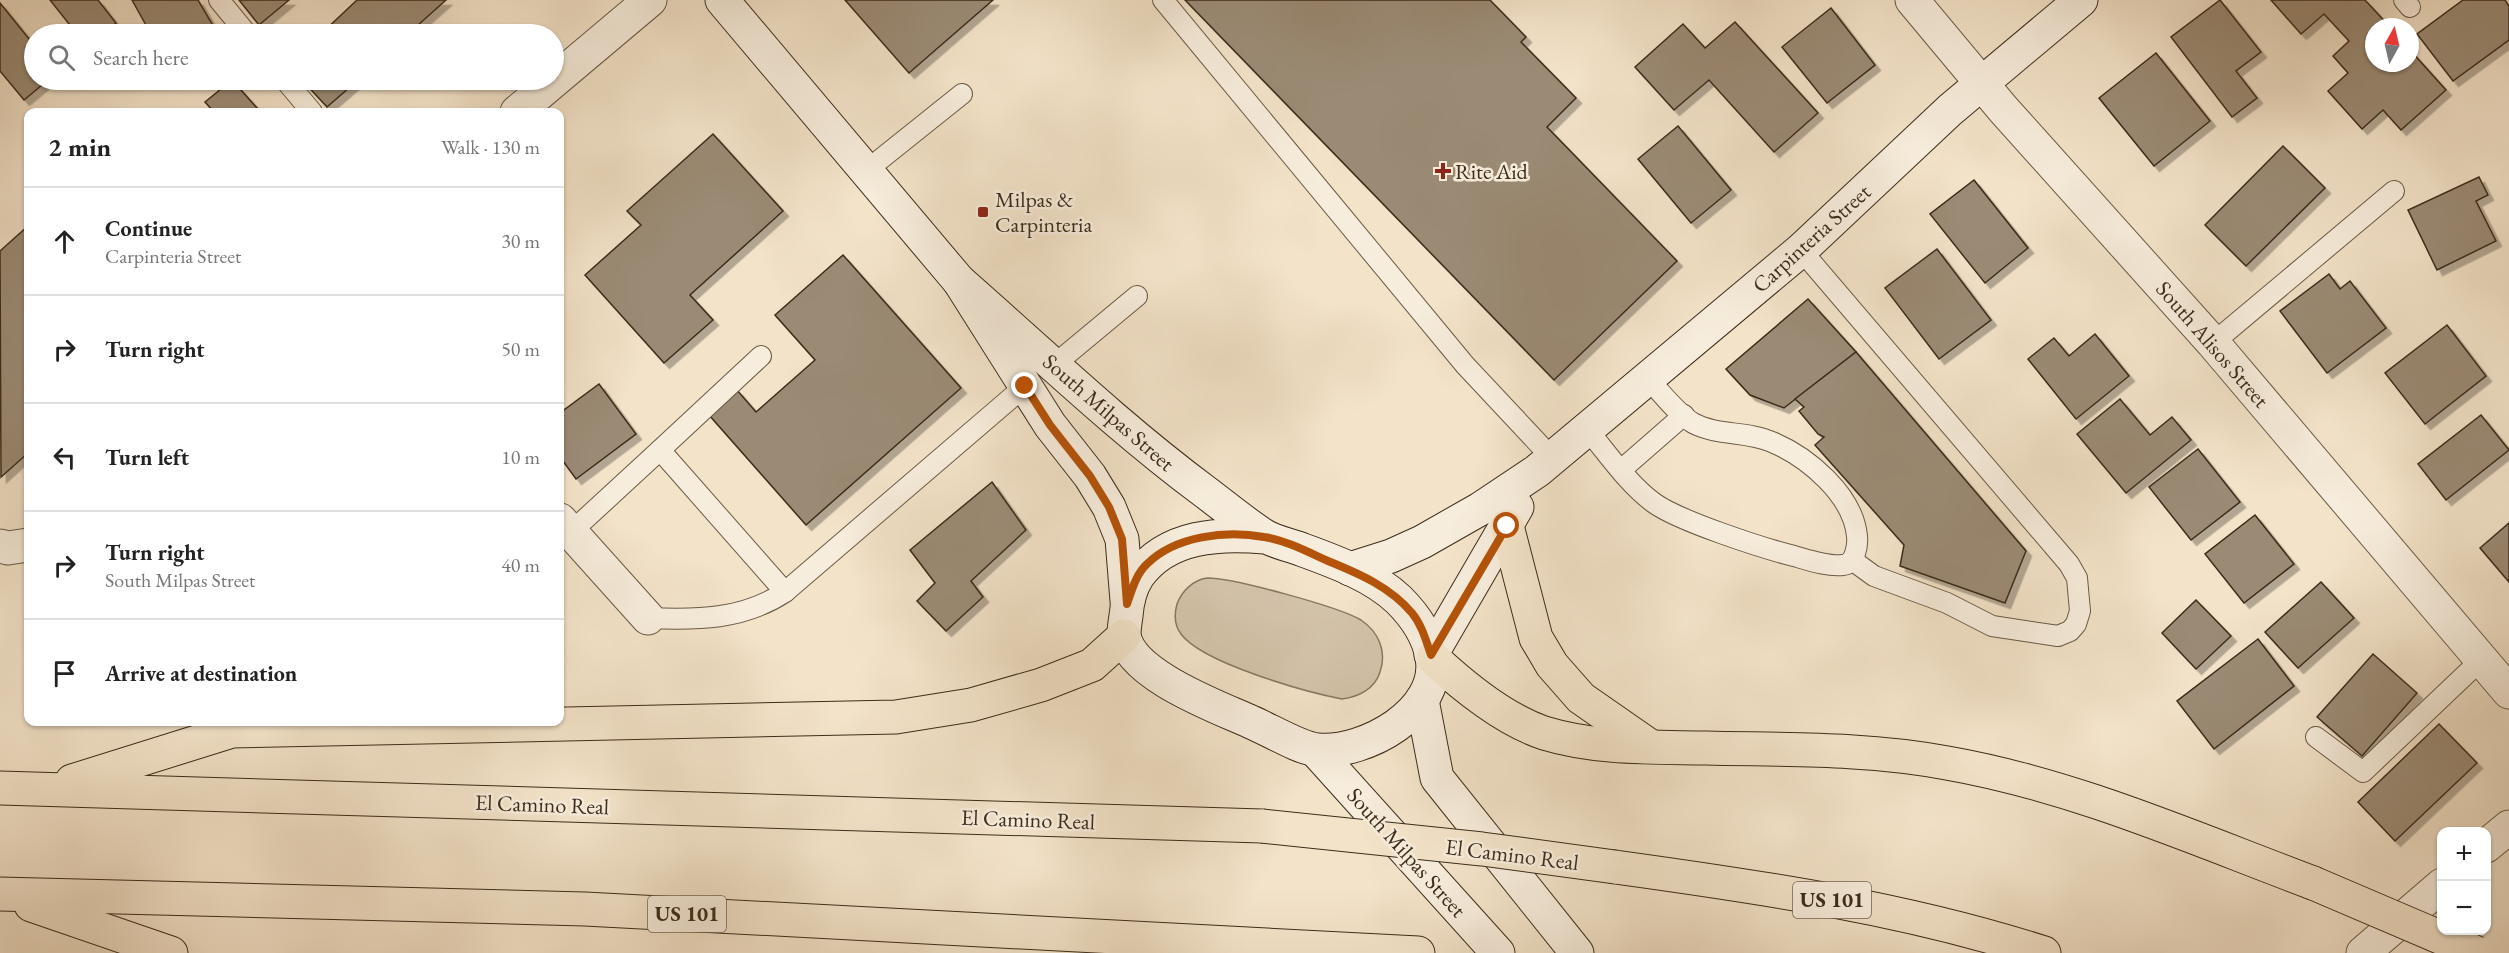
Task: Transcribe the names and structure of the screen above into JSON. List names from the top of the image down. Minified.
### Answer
{"streets":{"highway":["El Camino Real","US 101"],"street":["Carpinteria Street","South Alisos Street","South Milpas Street"]},"crossings":[["Carpinteria Street","South Alisos Street"]],"places":{"health":["Rite Aid"],"transit":["Milpas & Carpinteria"]},"north":"top","page":{"search":"Search here","heading":["2 min","Walk · 130 m"],"list":[["Continue","Carpinteria Street","30 m"],["Turn right","50 m"],["Turn left","10 m"],["Turn right","South Milpas Street","40 m"],"Arrive at destination"],"map_buttons":["+","−"]}}
